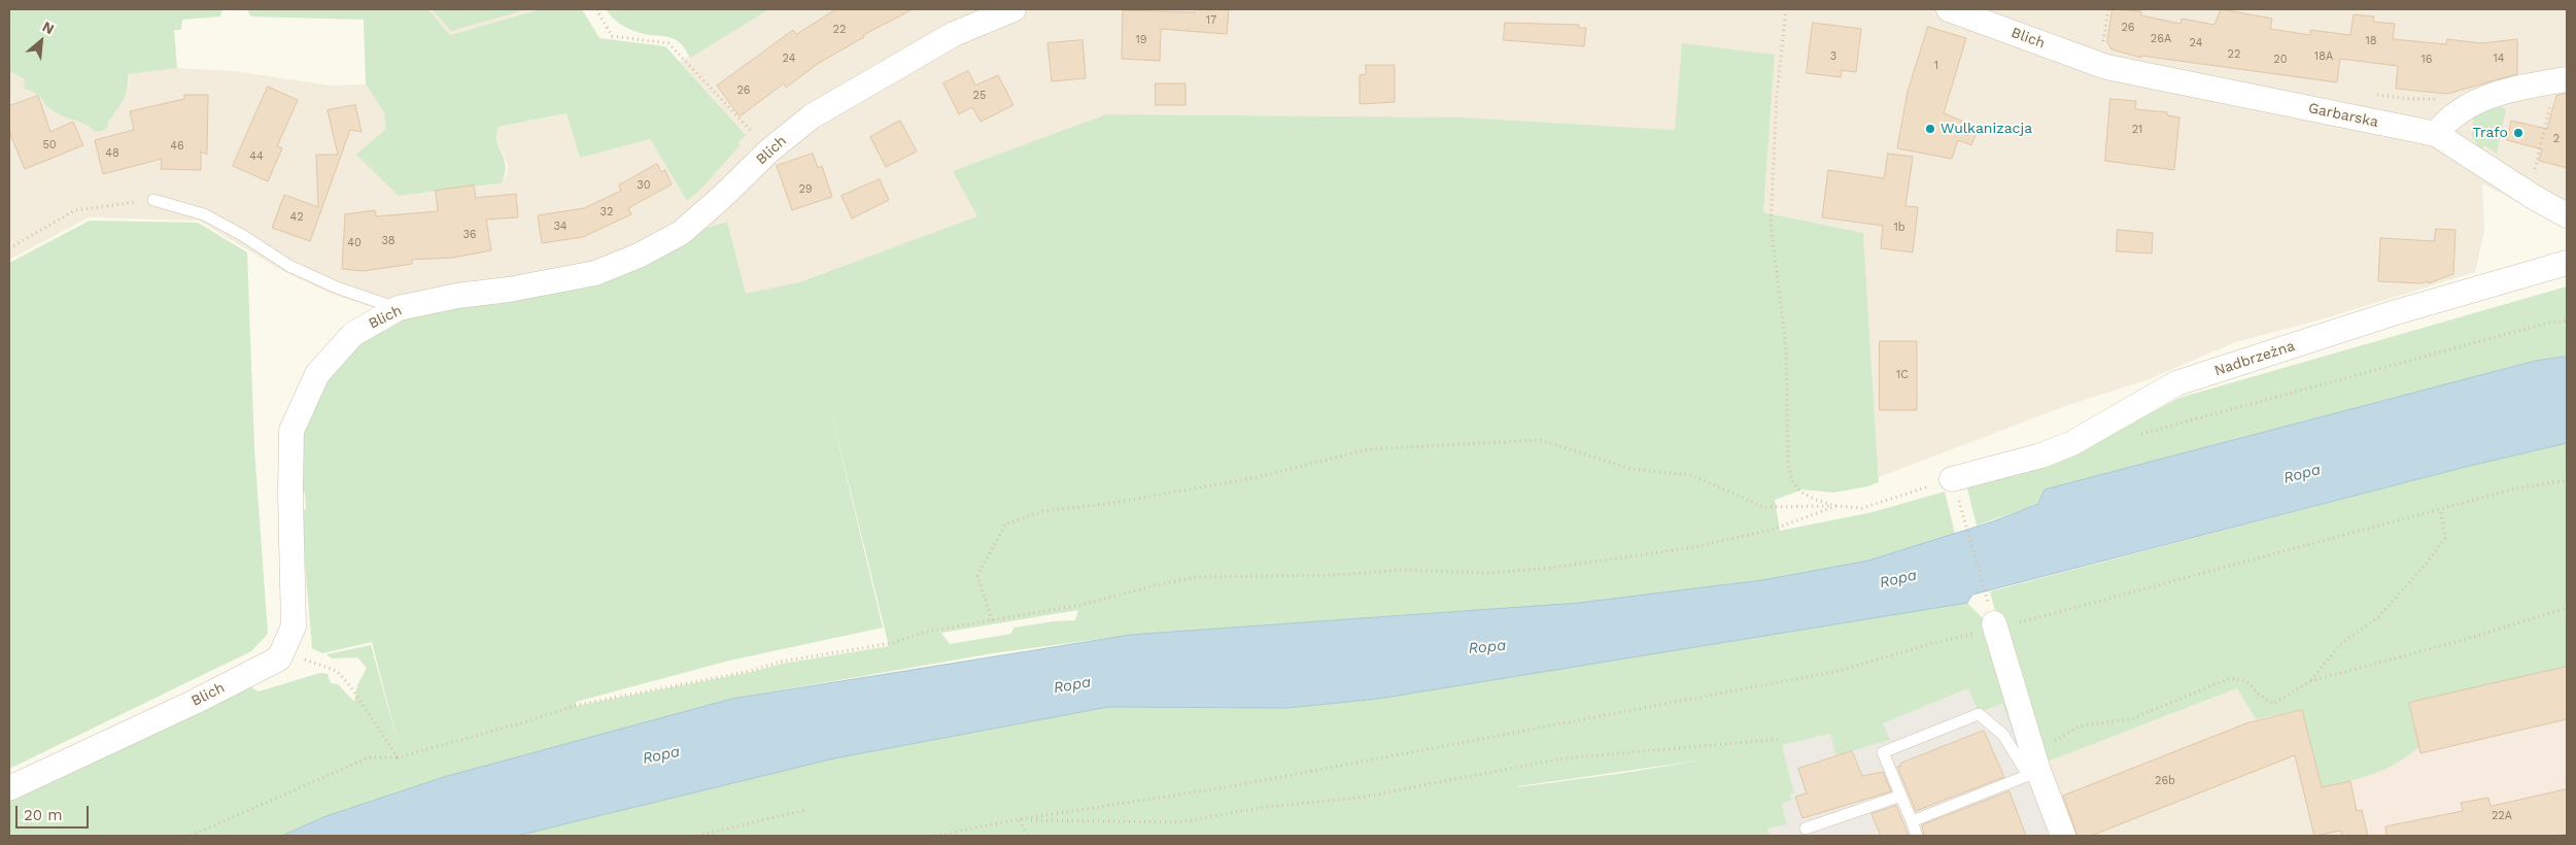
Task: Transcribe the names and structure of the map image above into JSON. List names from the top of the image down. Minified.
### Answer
{"streets":{"street":["Blich","Garbarska","Nadbrzeżna"]},"crossings":[["Blich","Garbarska"]],"water":["Ropa"],"places":["Wulkanizacja","Trafo"],"house_numbers":["17","26","22","26A","19","18","24","22","3","18A","24","14","20","16","1","26","25","21","2","50","46","48","44","30","29","32","42","34","1b","36","38","40","1C","26b","22A"],"scale_bar":"20 m","north":"top right"}
